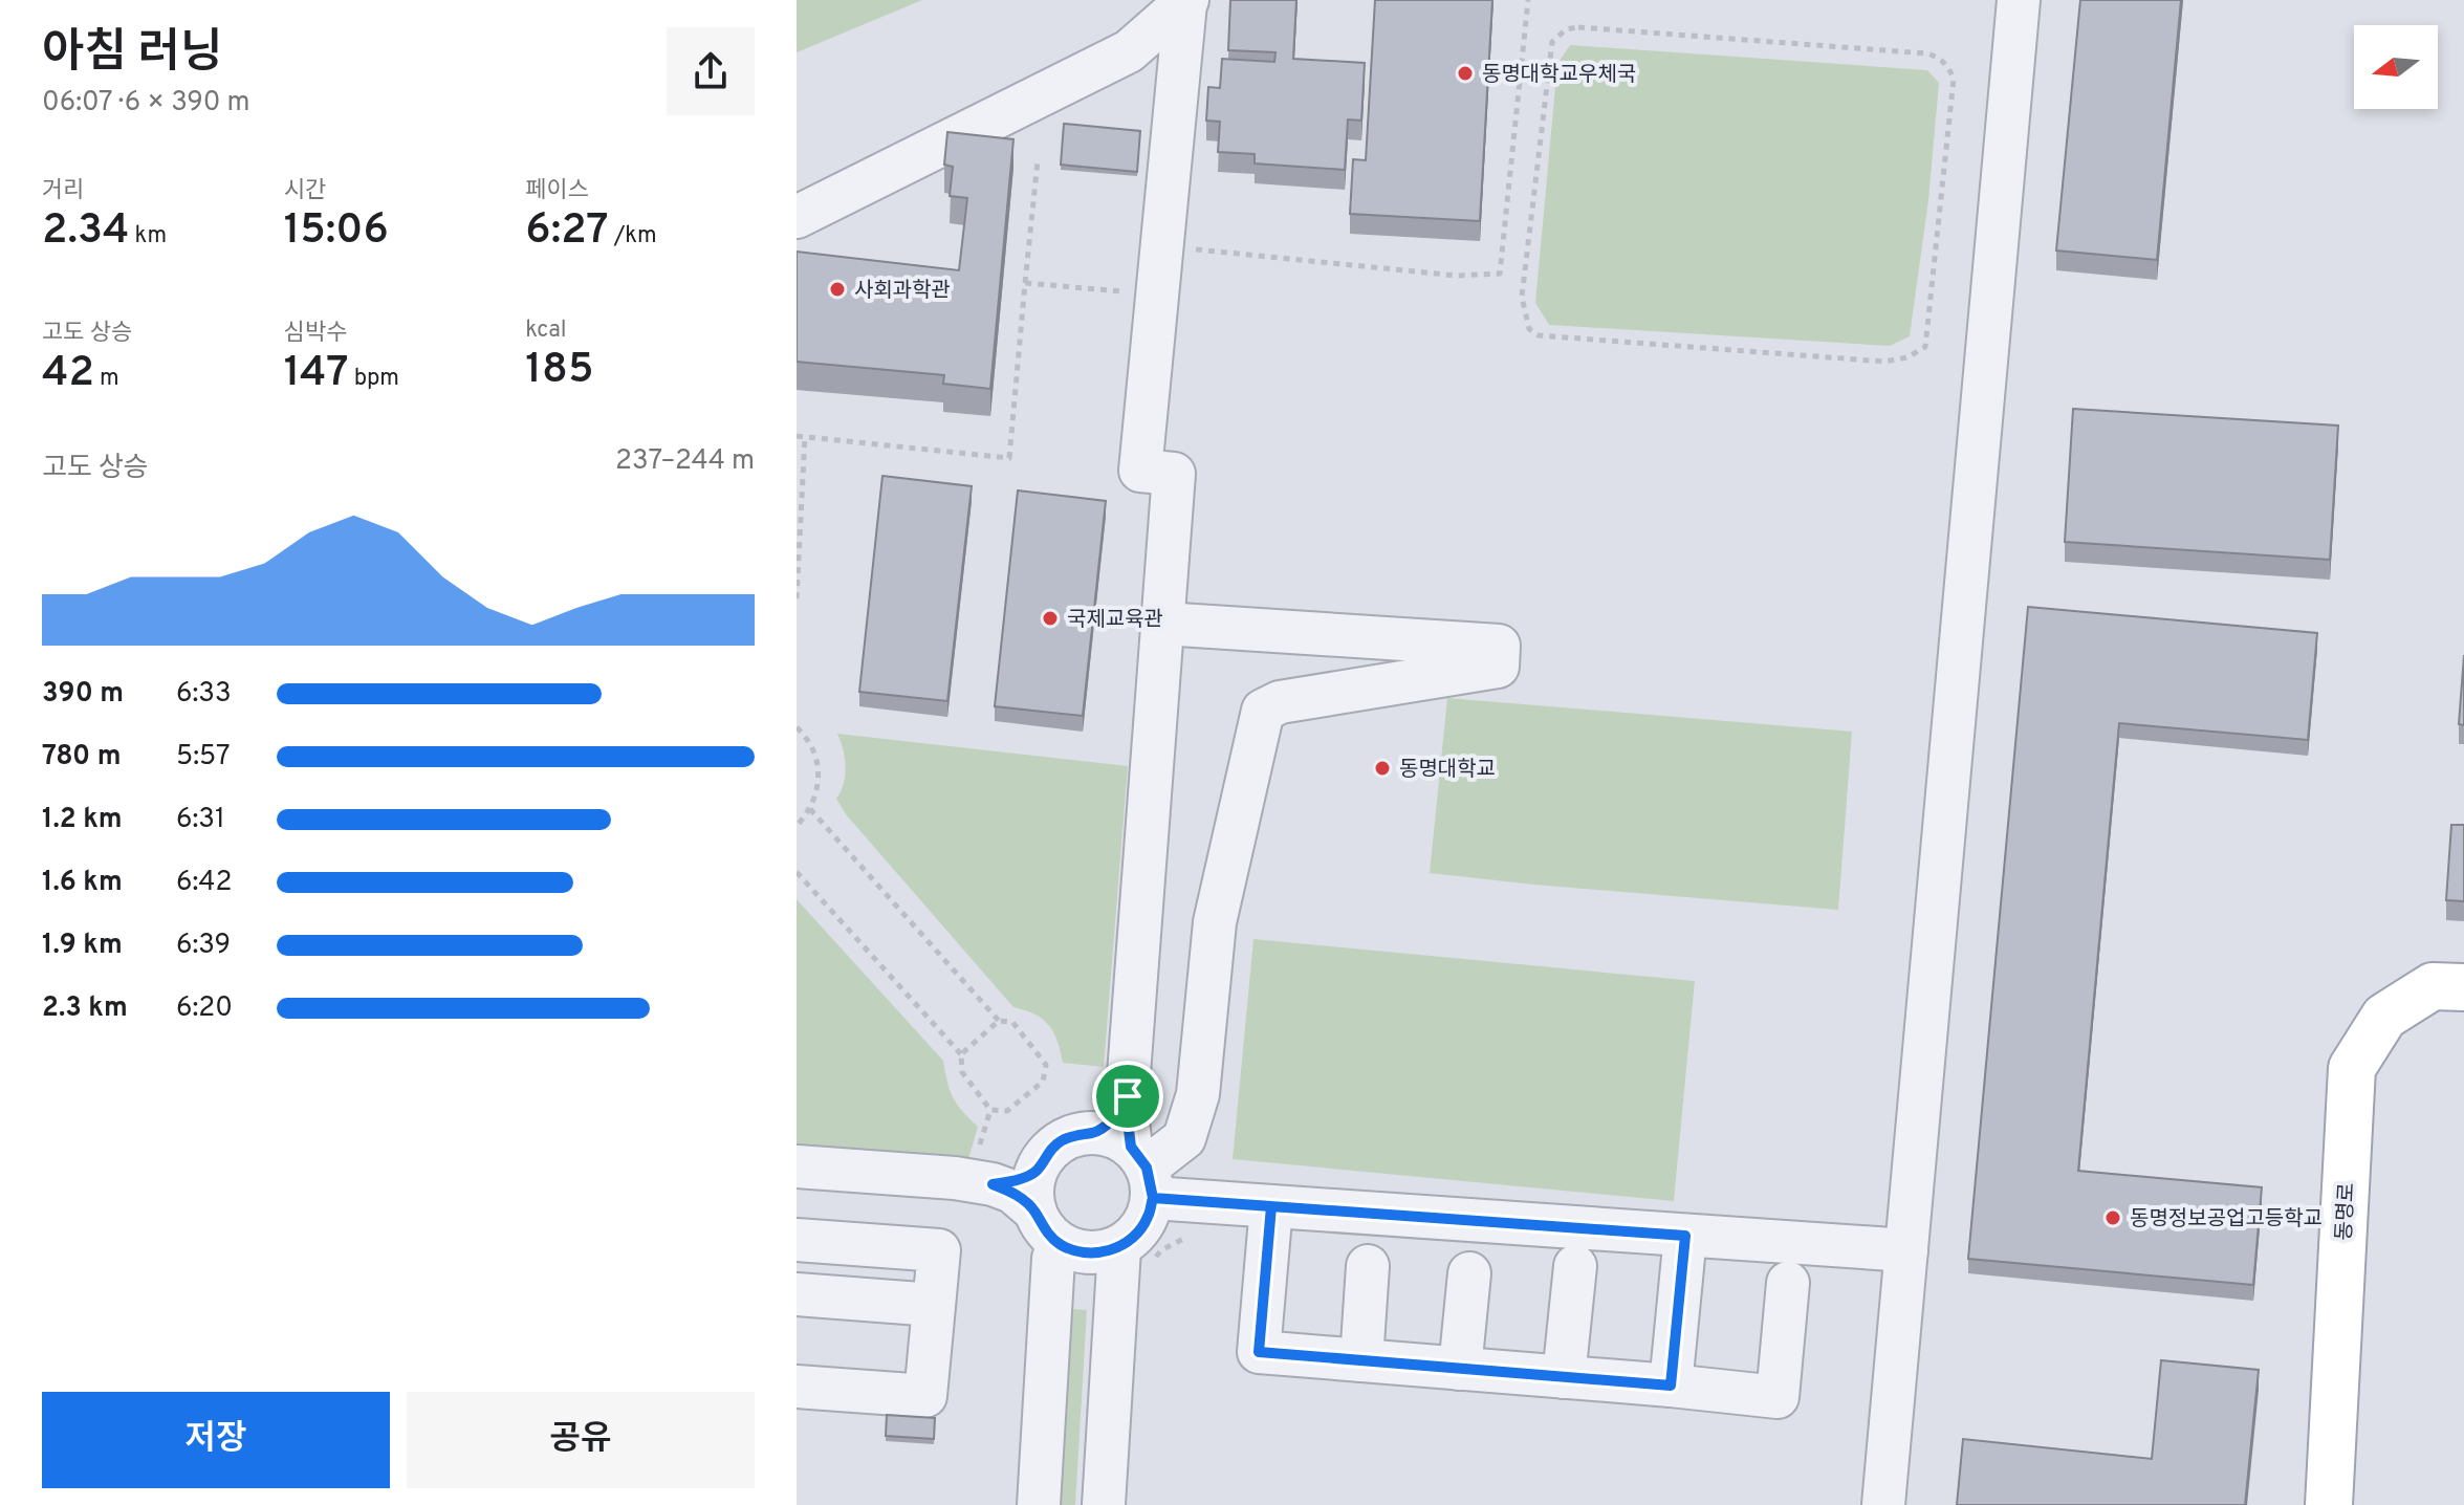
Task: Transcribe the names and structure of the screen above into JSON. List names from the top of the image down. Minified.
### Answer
{"streets":{"main road":["동명로"]},"places":["동명대학교우체국","사회과학관","국제교육관","동명대학교","동명정보공업고등학교"],"north":"left","page":{"heading":["아침 러닝","06:07 · 6 × 390 m"],"stats":[["거리","2.34 km"],["시간","15:06"],["페이스","6:27 /km"],["고도 상승","42 m"],["심박수","147 bpm"],["kcal","185"]],"chart":["고도 상승","237–244 m"],"list":[{"name":"390 m","note":"6:33"},{"name":"780 m","note":"5:57"},{"name":"1.2 km","note":"6:31"},{"name":"1.6 km","note":"6:42"},{"name":"1.9 km","note":"6:39"},{"name":"2.3 km","note":"6:20"}],"buttons":["저장","공유"]}}
